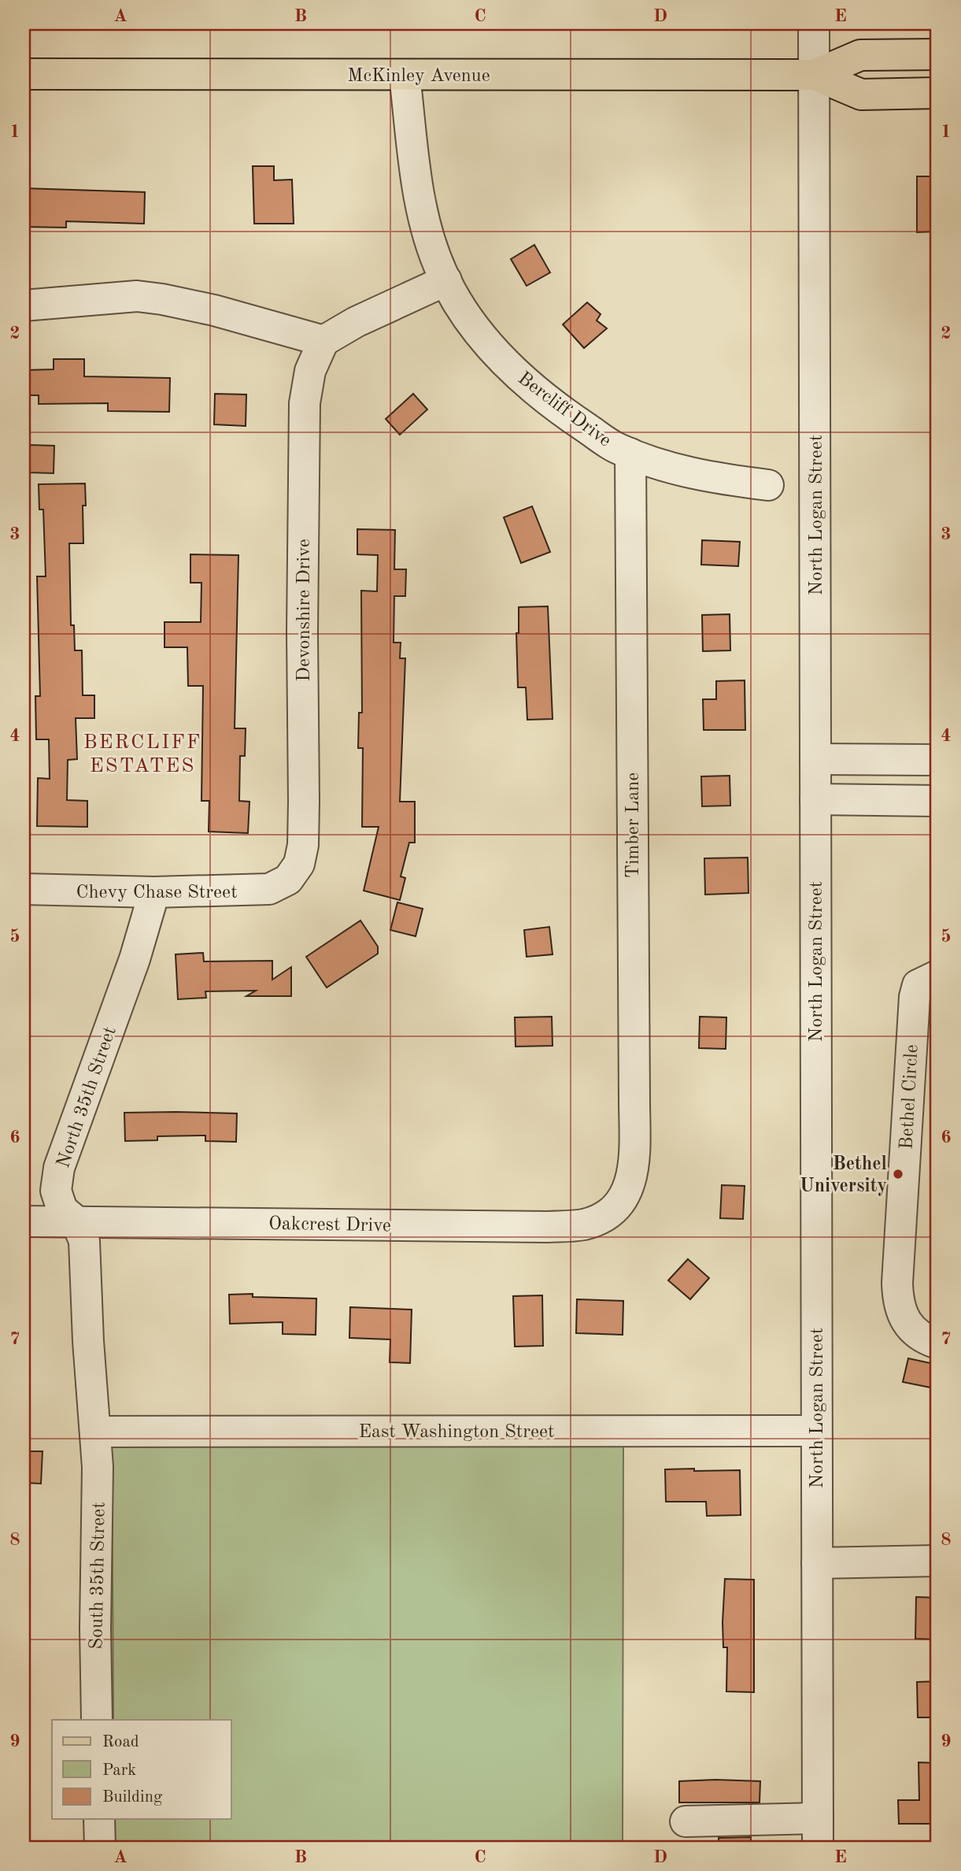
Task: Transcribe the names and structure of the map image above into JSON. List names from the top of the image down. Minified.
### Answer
{"streets":{"main road":["McKinley Avenue"],"street":["Bercliff Drive","North Logan Street","Devonshire Drive","Timber Lane","Chevy Chase Street","North 35th Street","Bethel Circle","Oakcrest Drive","East Washington Street","South 35th Street"]},"crossings":[["McKinley Avenue","Bercliff Drive"],["McKinley Avenue","North Logan Street"],["Bercliff Drive","Timber Lane"],["North Logan Street","East Washington Street"],["Devonshire Drive","Chevy Chase Street"],["Timber Lane","Oakcrest Drive"],["Chevy Chase Street","North 35th Street"],["North 35th Street","Oakcrest Drive"],["North 35th Street","East Washington Street"],["North 35th Street","South 35th Street"],["East Washington Street","South 35th Street"]],"districts":["BERCLIFF ESTATES"],"places":["Bethel University"],"legend":["Road","Park","Building"],"grid":{"columns":["A","B","C","D","E"],"rows":["1","2","3","4","5","6","7","8","9"]}}
